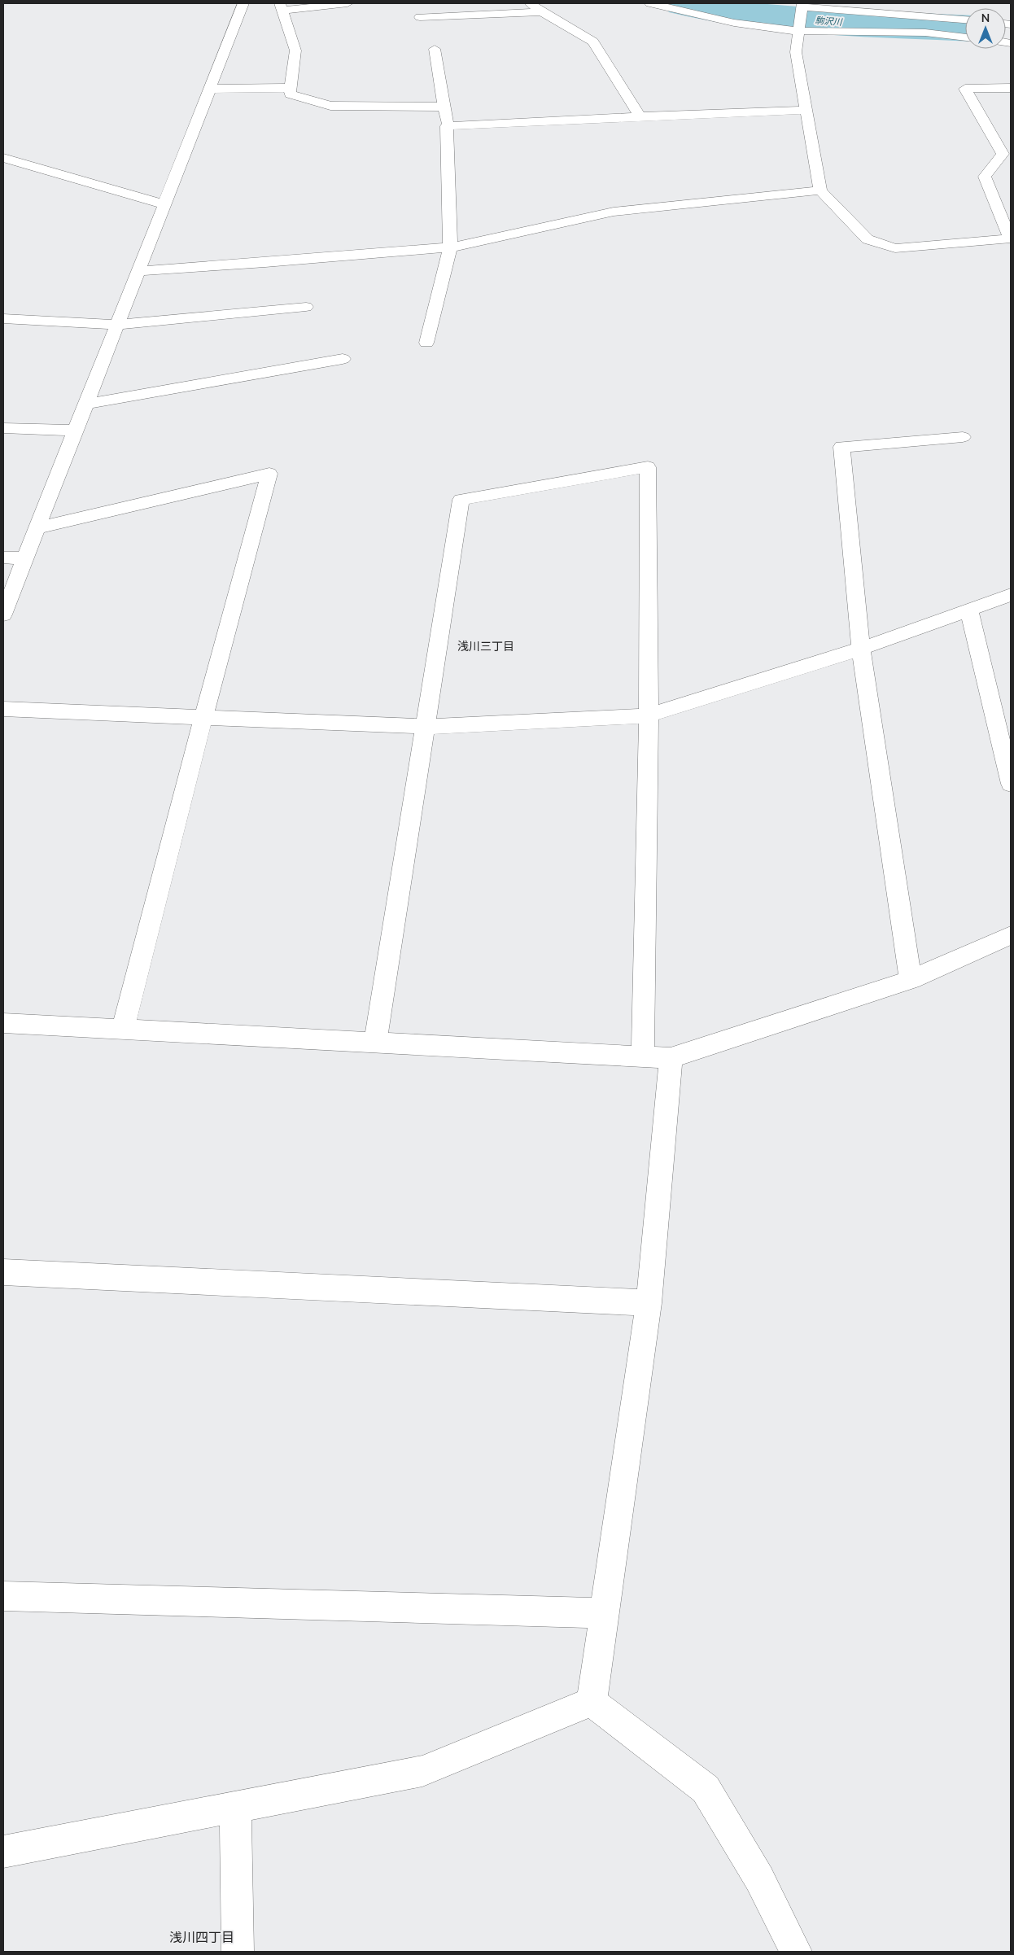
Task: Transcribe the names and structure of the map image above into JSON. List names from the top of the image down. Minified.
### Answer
{"districts":["浅川三丁目","浅川四丁目"],"water":["駒沢川"],"north":"top"}
